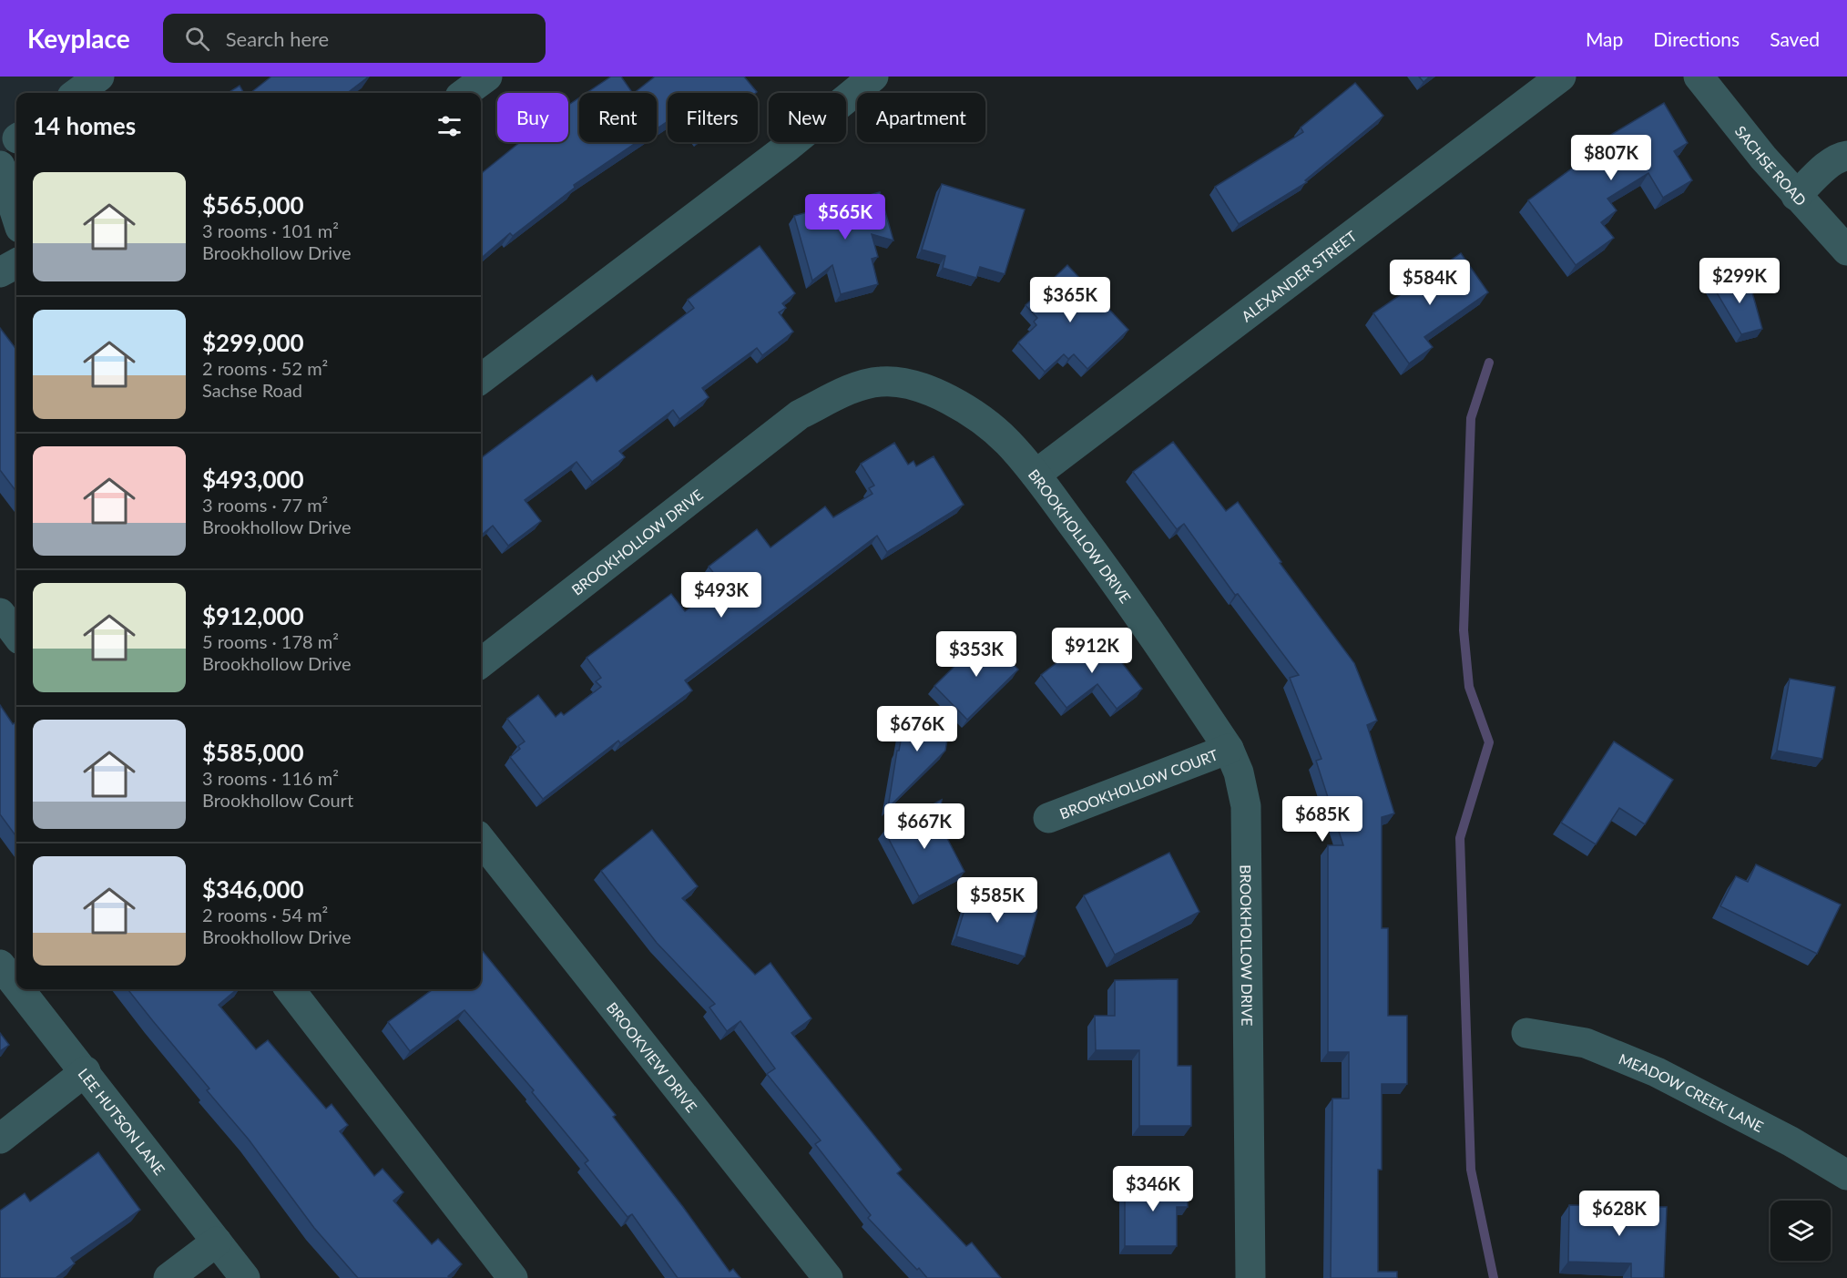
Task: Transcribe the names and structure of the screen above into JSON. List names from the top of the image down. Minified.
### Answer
{"streets":{"street":["SACHSE ROAD","ALEXANDER STREET","BROOKHOLLOW DRIVE","BROOKHOLLOW COURT","BROOKVIEW DRIVE","MEADOW CREEK LANE","LEE HUTSON LANE"]},"crossings":[["ALEXANDER STREET","BROOKHOLLOW DRIVE"],["BROOKHOLLOW DRIVE","BROOKHOLLOW COURT"]],"page":{"header":"Keyplace","search":"Search here","nav":["Map","Directions","Saved"],"chip":["Buy","Rent","Filters","New","Apartment"],"heading":"14 homes","price":["$807K","$565K","$299K","$584K","$365K","$493K","$912K","$353K","$676K","$685K","$667K","$585K","$346K","$628K"],"list":[{"name":"$565,000","note":"3 rooms · 101 m² · Brookhollow Drive"},{"name":"$299,000","note":"2 rooms · 52 m² · Sachse Road"},{"name":"$493,000","note":"3 rooms · 77 m² · Brookhollow Drive"},{"name":"$912,000","note":"5 rooms · 178 m² · Brookhollow Drive"},{"name":"$585,000","note":"3 rooms · 116 m² · Brookhollow Court"},{"name":"$346,000","note":"2 rooms · 54 m² · Brookhollow Drive"}]}}
